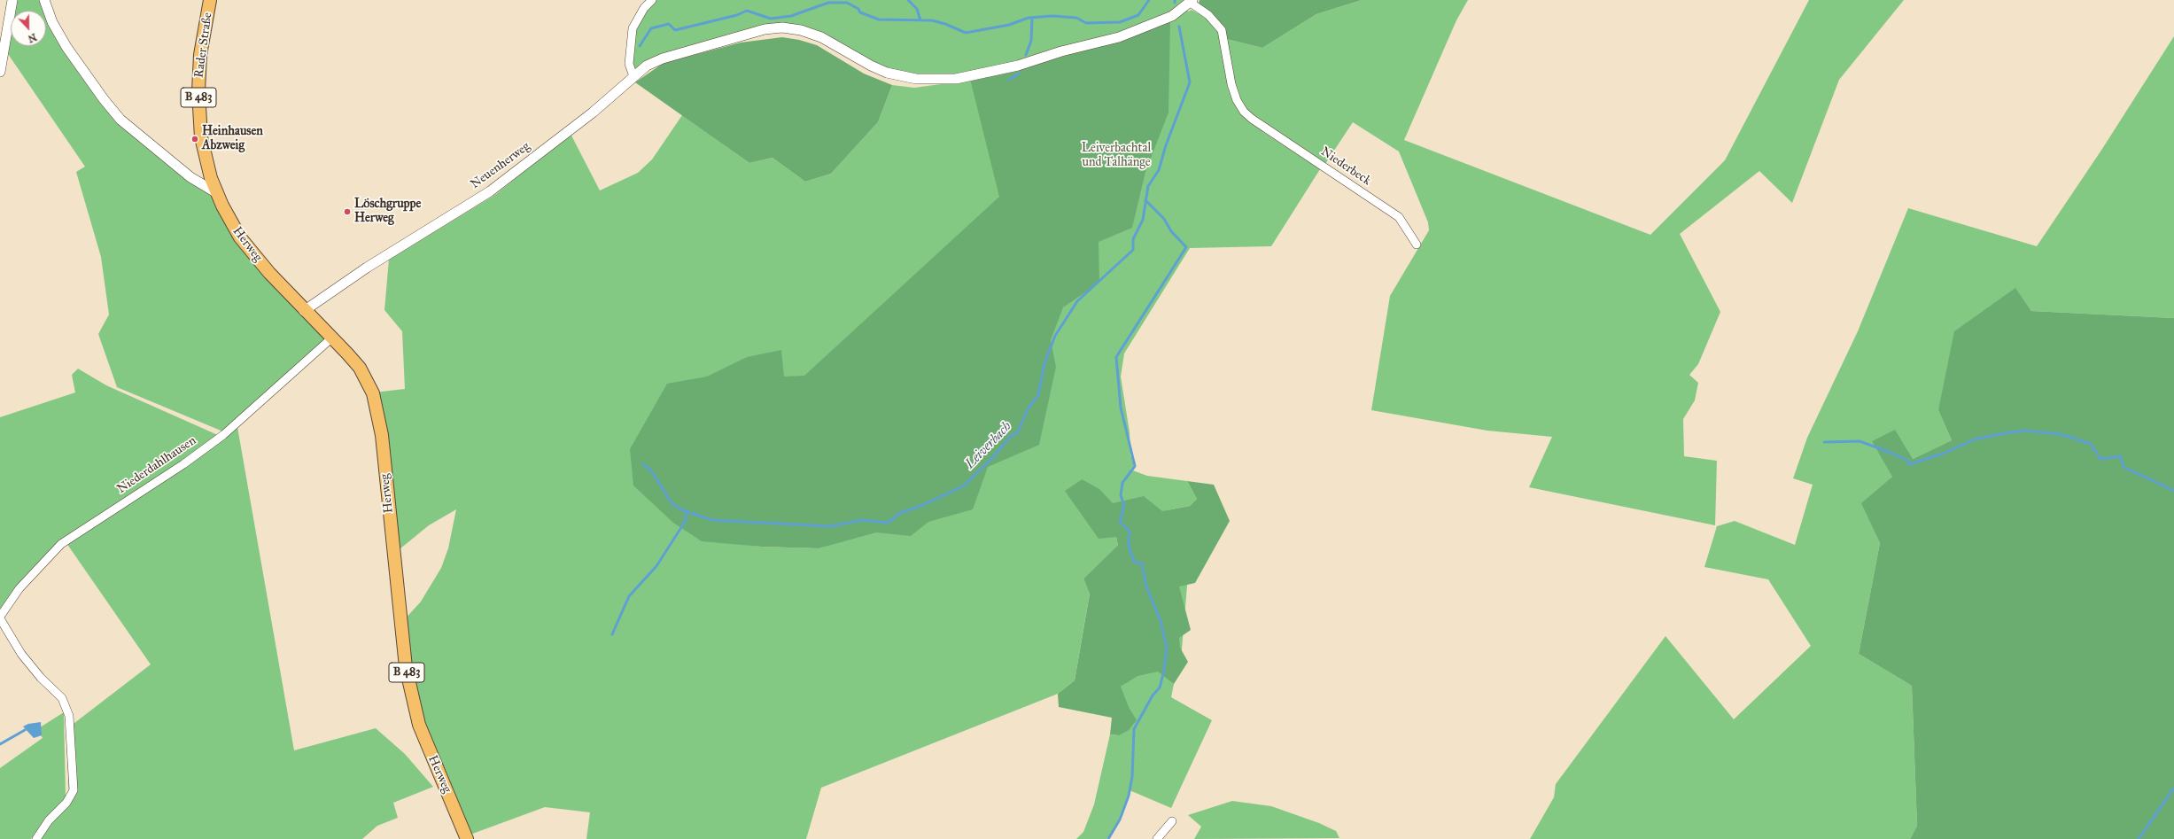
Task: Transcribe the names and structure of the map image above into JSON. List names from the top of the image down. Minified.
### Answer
{"streets":{"main road":["Rader Straße","B 483","Herweg"],"street":["Neuenherweg","Niederbeck","Niederdahlhausen"]},"crossings":[["Rader Straße","Herweg"],["Neuenherweg","Niederbeck"],["Neuenherweg","Herweg"],["Herweg","Niederdahlhausen"]],"water":["Leiverbach"],"parks":["Leiverbachtal und Talhänge"],"places":["Heinhausen Abzweig","Löschgruppe Herweg"],"north":"bottom"}
